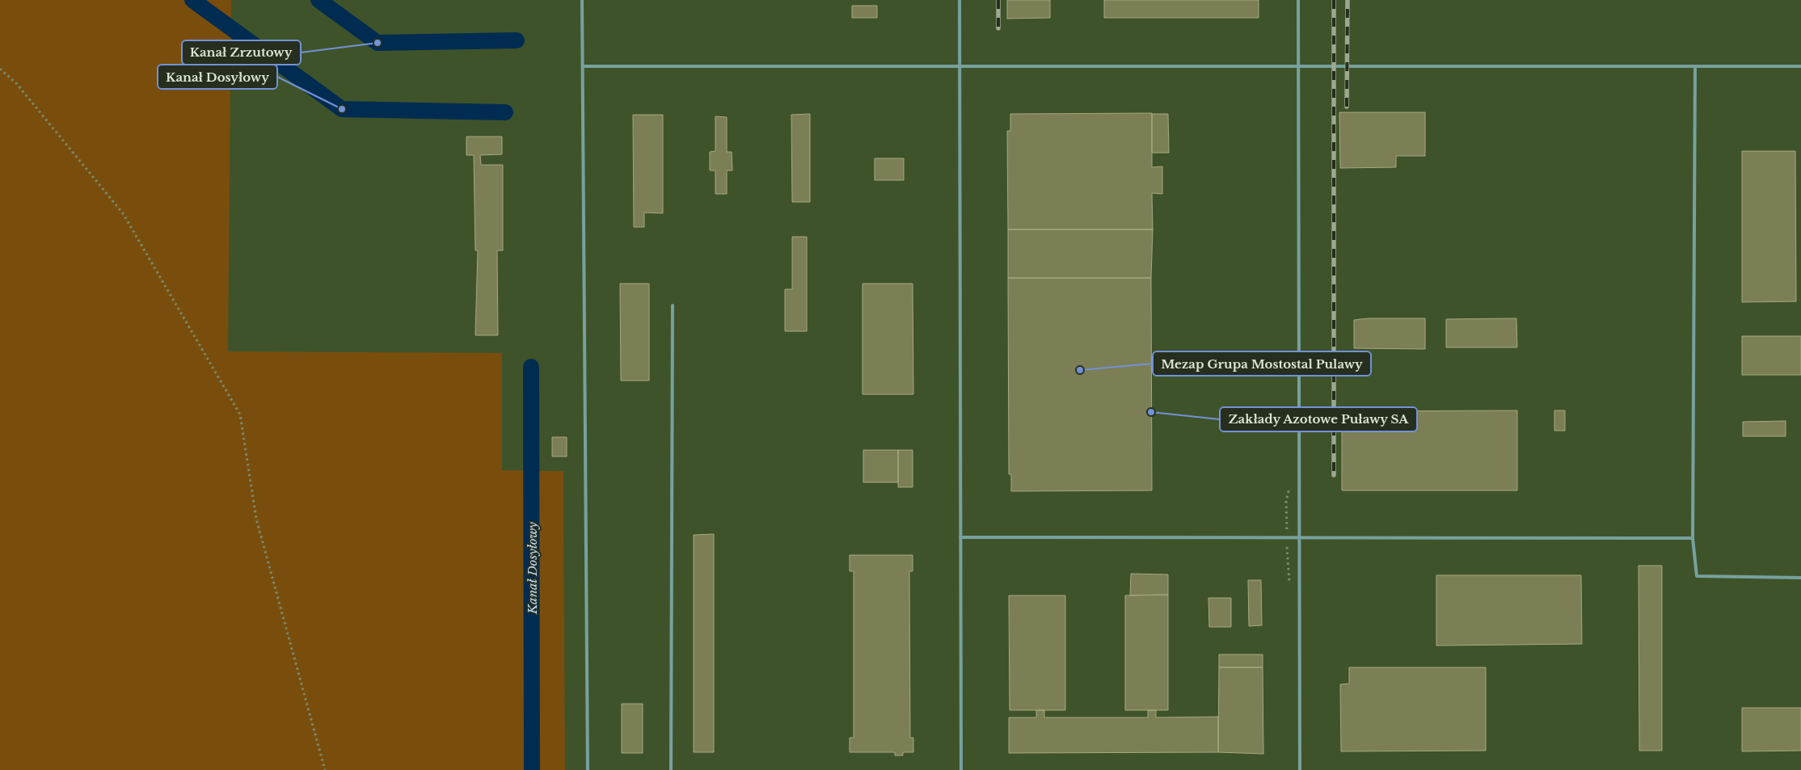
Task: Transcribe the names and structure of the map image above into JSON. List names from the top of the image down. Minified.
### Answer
{"water":["Kanał Dosyłowy"],"places":["Kanał Zrzutowy","Kanał Dosyłowy","Mezap Grupa Mostostal Pulawy","Zakłady Azotowe Puławy SA"]}
